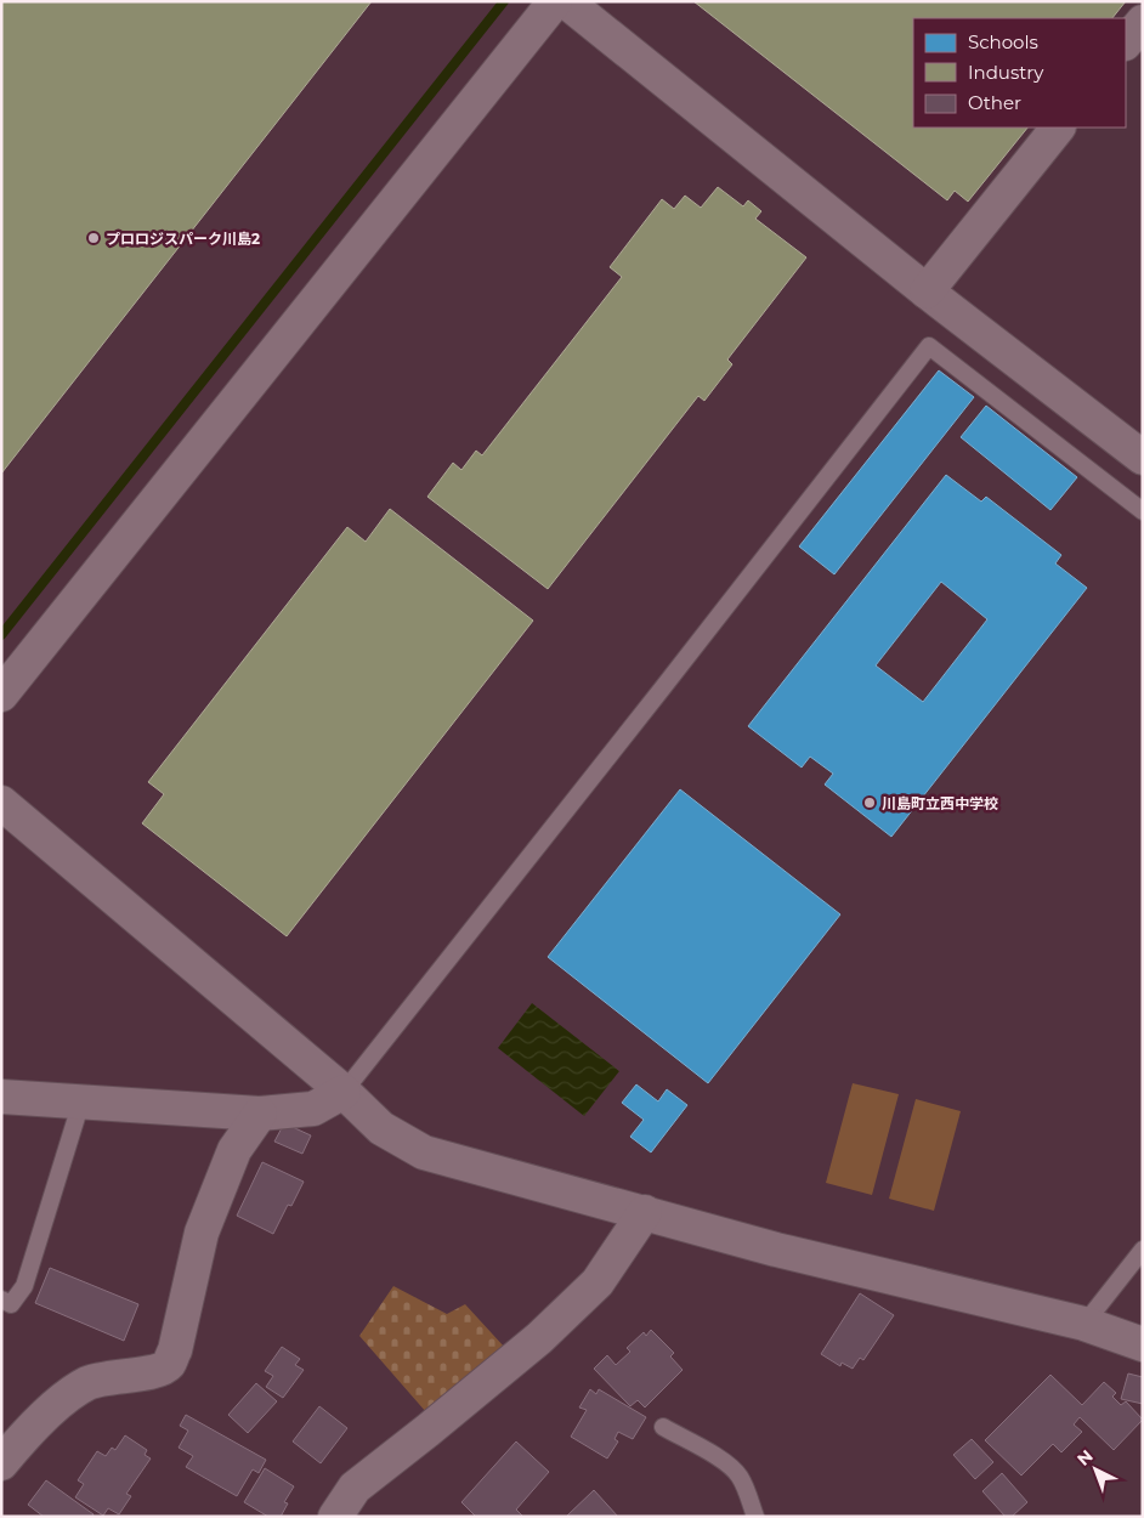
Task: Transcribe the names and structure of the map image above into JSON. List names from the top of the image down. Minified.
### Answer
{"places":["プロロジスパーク川島2","川島町立西中学校"],"legend":["Schools","Industry","Other"],"north":"top left"}
